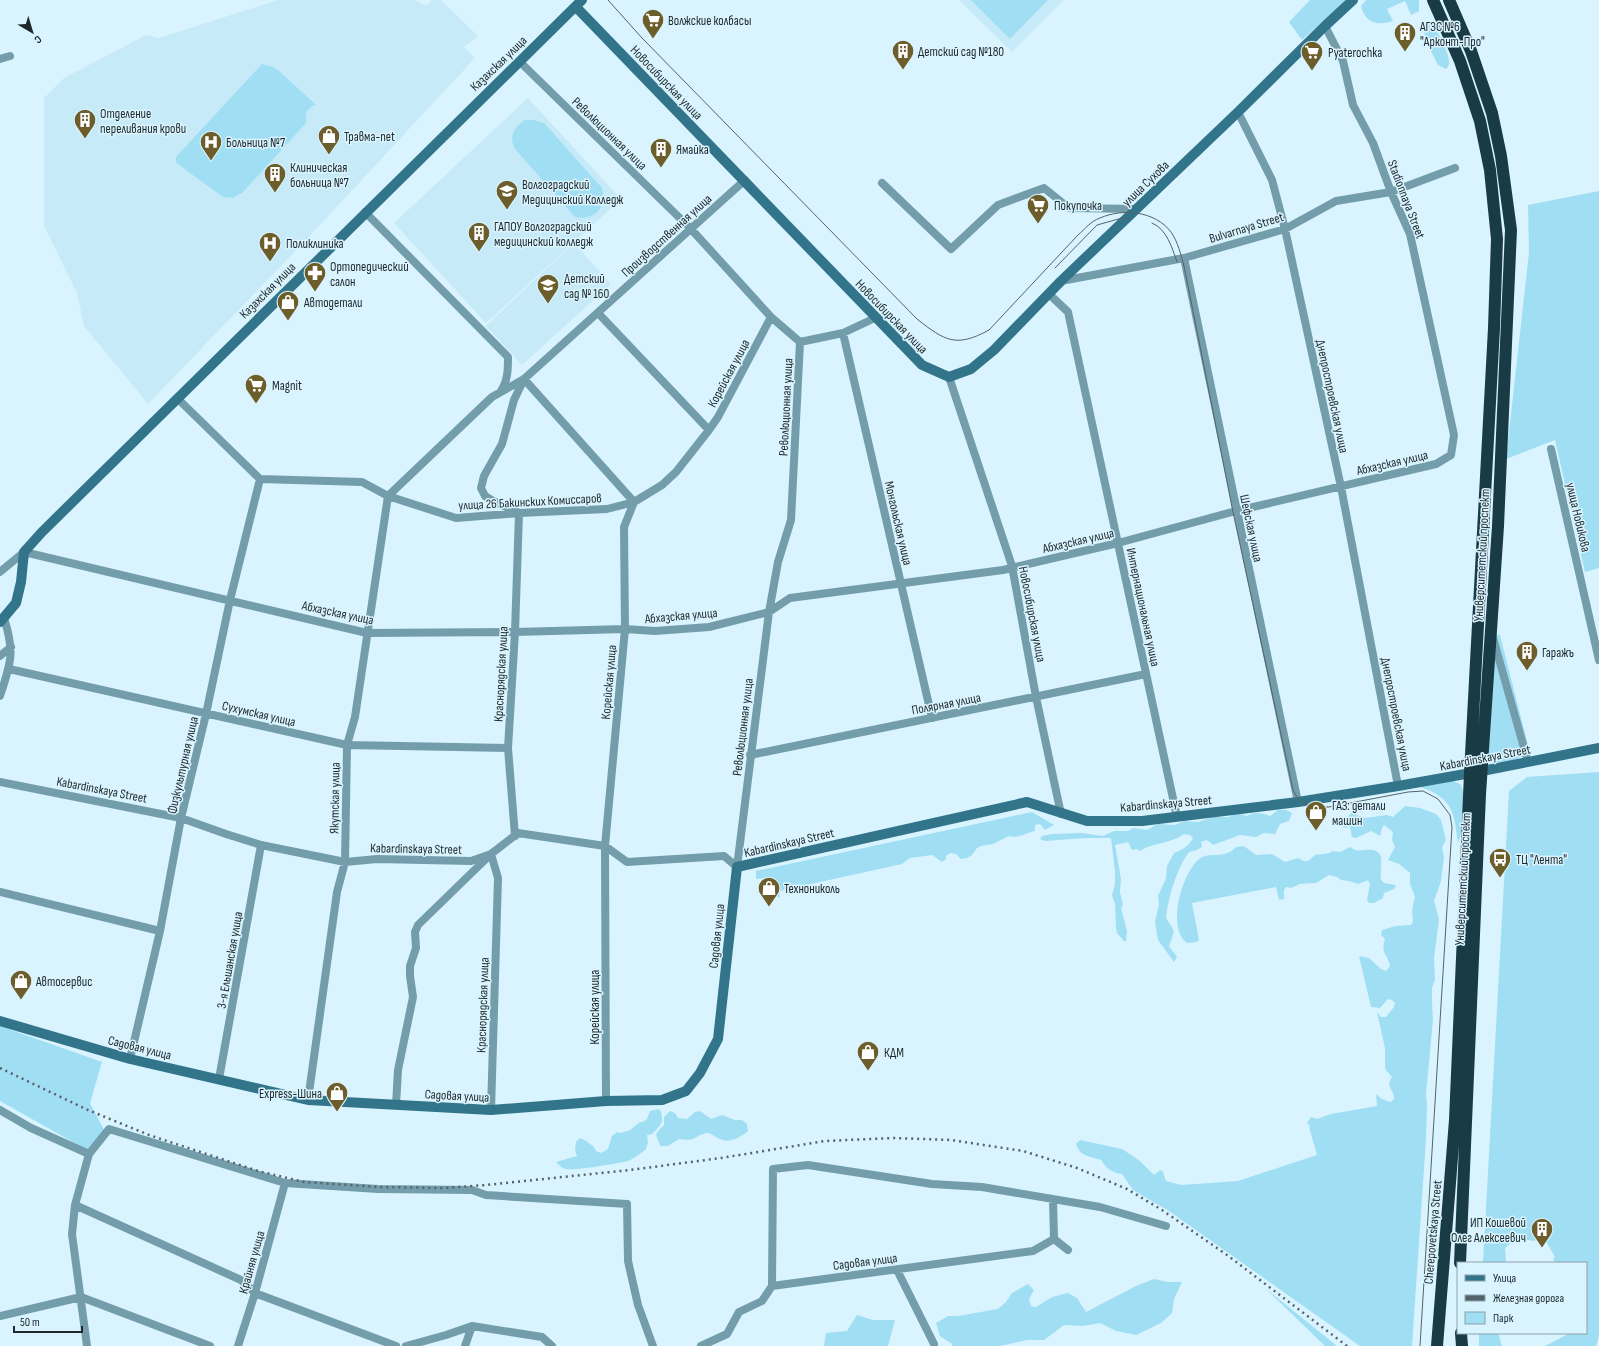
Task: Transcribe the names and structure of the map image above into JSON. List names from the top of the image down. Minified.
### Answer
{"streets":{"highway":["Университетский проспект","Cherepovetskaya Street"],"street":["Казахская улица","Новосибирская улица","Революционная улица","улица Сухова","Stadionnaya Street","Bulvarnaya Street","Производственная улица","Корейская улица","Днепростроевская улица","Абхазская улица","улица 26 Бакинских Комиссаров","улица Новикова","Монгольская улица","Шефская улица","Интернациональная улица","Краснорядская улица","Полярная улица","Сухумская улица","Kabardinskaya Street","Физкультурная улица","Якутская улица","Садовая улица","3-я Ельшанская улица","Крайняя улица"]},"crossings":[["Казахская улица","Новосибирская улица"],["Казахская улица","Революционная улица"],["Казахская улица","Абхазская улица"],["Новосибирская улица","улица Сухова"],["Новосибирская улица","Производственная улица"],["Новосибирская улица","Абхазская улица"],["Новосибирская улица","Полярная улица"],["Новосибирская улица","Kabardinskaya Street"],["Революционная улица","Производственная улица"],["Революционная улица","Корейская улица"],["Революционная улица","Абхазская улица"],["Революционная улица","Полярная улица"],["Революционная улица","Kabardinskaya Street"],["Революционная улица","Садовая улица"],["улица Сухова","Stadionnaya Street"],["улица Сухова","Bulvarnaya Street"],["улица Сухова","Днепростроевская улица"],["улица Сухова","Интернациональная улица"],["Stadionnaya Street","Bulvarnaya Street"],["Stadionnaya Street","Абхазская улица"],["Bulvarnaya Street","Днепростроевская улица"],["Bulvarnaya Street","Шефская улица"],["Производственная улица","улица 26 Бакинских Комиссаров"],["Производственная улица","Якутская улица"],["Корейская улица","Абхазская улица"],["Корейская улица","улица 26 Бакинских Комиссаров"],["Корейская улица","Kabardinskaya Street"],["Корейская улица","Садовая улица"],["Днепростроевская улица","Абхазская улица"],["Днепростроевская улица","Kabardinskaya Street"],["Абхазская улица","Монгольская улица"],["Абхазская улица","Шефская улица"],["Абхазская улица","Интернациональная улица"],["Абхазская улица","Краснорядская улица"],["Абхазская улица","Физкультурная улица"],["Абхазская улица","Якутская улица"],["улица 26 Бакинских Комиссаров","Краснорядская улица"],["улица 26 Бакинских Комиссаров","Физкультурная улица"],["улица 26 Бакинских Комиссаров","Якутская улица"],["Монгольская улица","Полярная улица"],["Шефская улица","Kabardinskaya Street"],["Университетский проспект","Kabardinskaya Street"],["Университетский проспект","Cherepovetskaya Street"],["Интернациональная улица","Полярная улица"],["Интернациональная улица","Kabardinskaya Street"],["Краснорядская улица","Сухумская улица"],["Краснорядская улица","Kabardinskaya Street"],["Краснорядская улица","Садовая улица"],["Сухумская улица","Физкультурная улица"],["Сухумская улица","Якутская улица"],["Kabardinskaya Street","Физкультурная улица"],["Kabardinskaya Street","Якутская улица"],["Kabardinskaya Street","Садовая улица"],["Kabardinskaya Street","3-я Ельшанская улица"],["Физкультурная улица","Садовая улица"],["Якутская улица","Садовая улица"],["Садовая улица","3-я Ельшанская улица"]],"places":{"supermarket":["Волжские колбасы","Pyaterochka","Покупочка","Magnit"],"building":["АГЗС №6 \"Арконт-Про\"","Детский сад №180","Отделение переливания крови","Ямайка","Клиническая больница №7","ГАПОУ Волгоградский медицинский колледж","Гаражъ","ИП Кошевой Олег Алексеевич"],"shop":["Травма-net","Автодетали","ГАЗ: детали машин","Технониколь","Автосервис","КДМ","Express-Шина"],"hospital":["Больница №7","Поликлиника"],"school or university":["Волгоградский Медицинский Колледж","Детский сад № 160"],"pharmacy":["Ортопедический салон"],"bus stop":["ТЦ \"Лента\""]},"legend":["Улица","Железная дорога","Парк"],"scale_bar":"50 m","north":"bottom right"}
